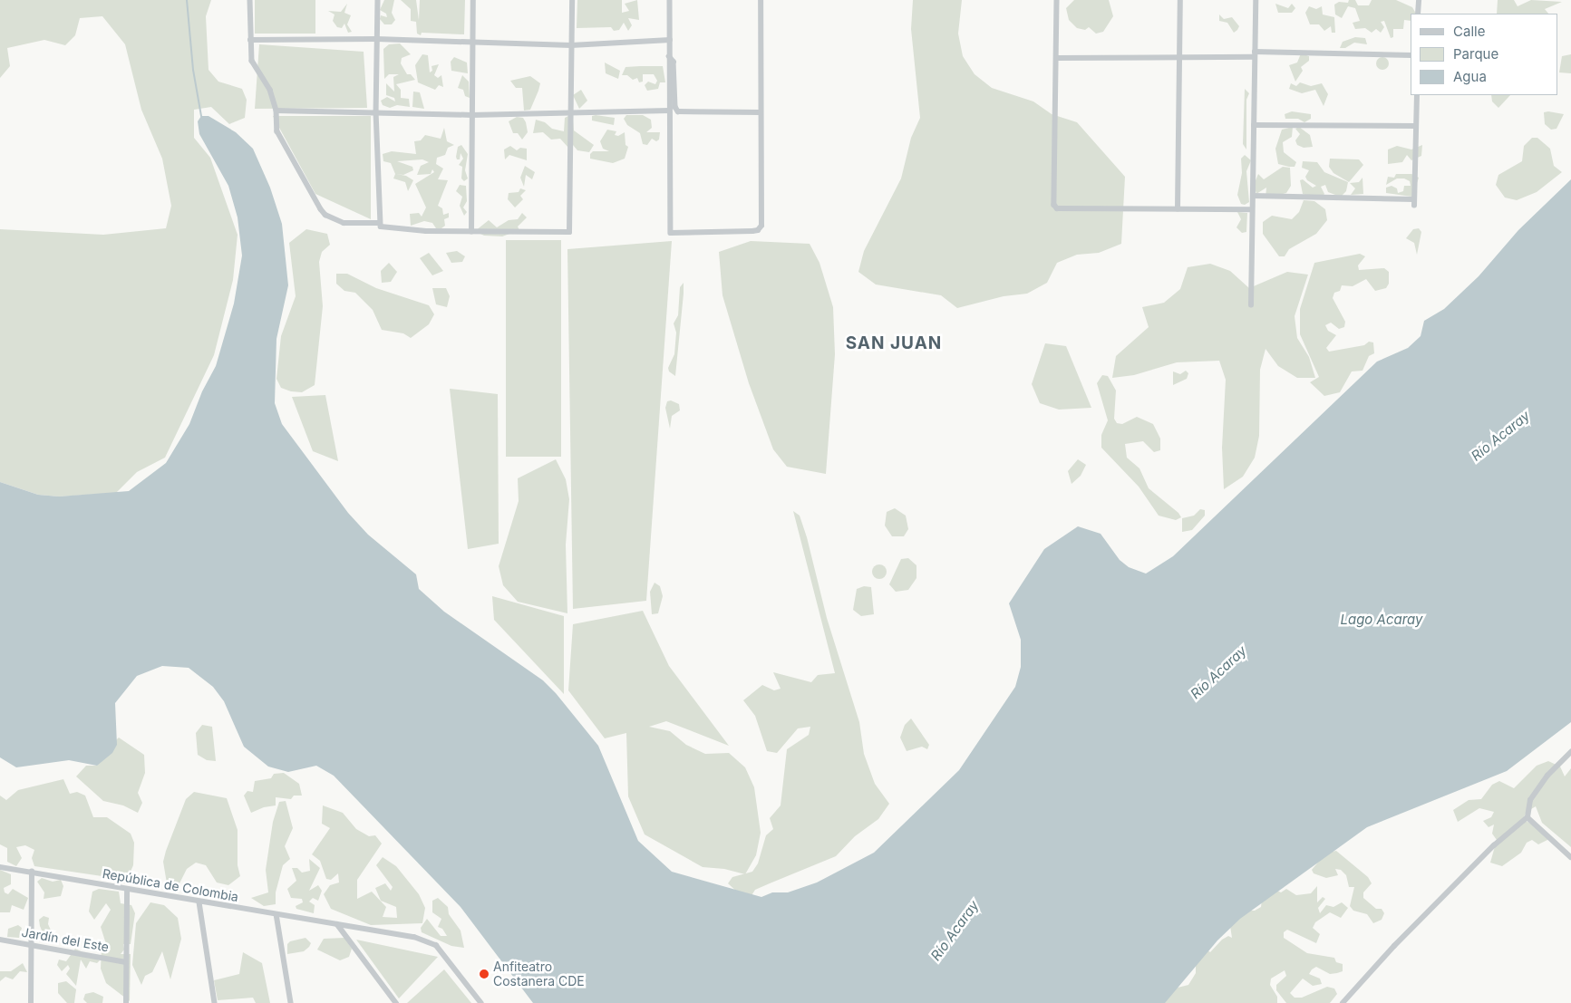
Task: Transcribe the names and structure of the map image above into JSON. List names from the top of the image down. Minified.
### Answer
{"streets":{"street":["República de Colombia","Jardín del Este"]},"districts":["SAN JUAN"],"water":["Río Acaray","Lago Acaray"],"places":["Anfiteatro Costanera CDE"],"legend":["Calle","Parque","Agua"]}
